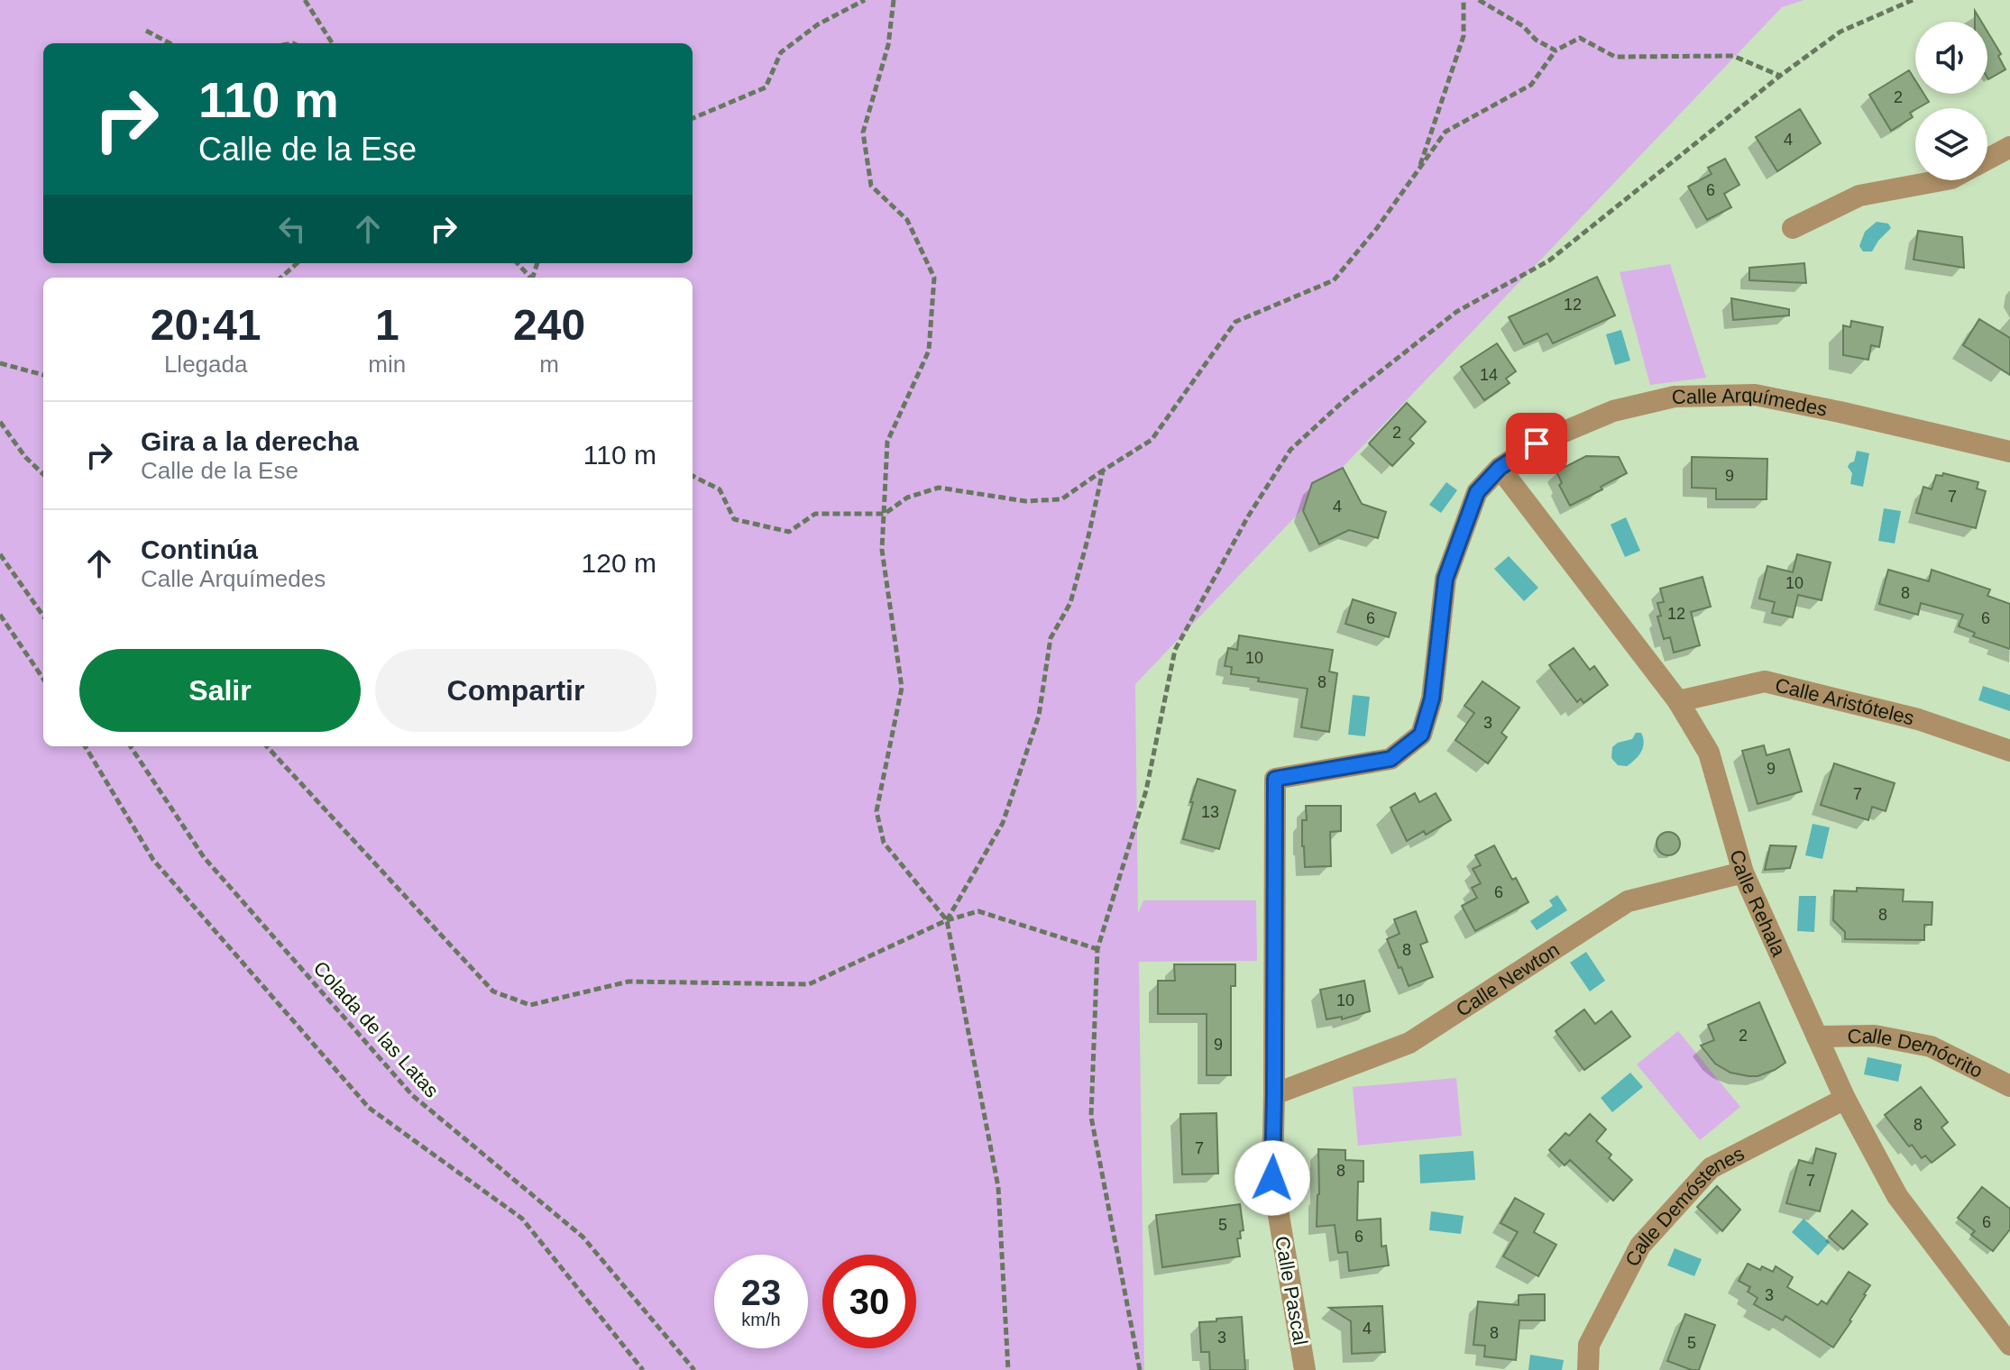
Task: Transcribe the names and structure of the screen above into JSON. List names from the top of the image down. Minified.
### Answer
{"streets":{"street":["Calle Arquímedes","Calle Aristóteles","Calle Rehala","Calle Newton","Calle Demócrito","Calle Demóstenes","Calle Pascal"],"path":["Colada de las Latas"]},"crossings":[["Calle Arquímedes","Calle Rehala"],["Calle Arquímedes","Calle Pascal"],["Calle Aristóteles","Calle Rehala"],["Calle Rehala","Calle Newton"],["Calle Rehala","Calle Demócrito"],["Calle Rehala","Calle Demóstenes"],["Calle Newton","Calle Pascal"]],"house_numbers":["2","4","6","12","14","2","9","7","4","10","8","12","6","6","10","8","3","9","7","13","6","8","8","10","2","9","8","7","8","7","6","5","6","3","4","8","3","5"],"page":{"turn":["110 m","Calle de la Ese"],"eta":["20:41","Llegada","1","min","240","m"],"list":[{"name":"Gira a la derecha","note":"Calle de la Ese","value":"110 m"},{"name":"Continúa","note":"Calle Arquímedes","value":"120 m"}],"buttons":["Salir","Compartir"],"speed":"23 km/h","limit":"30"}}
